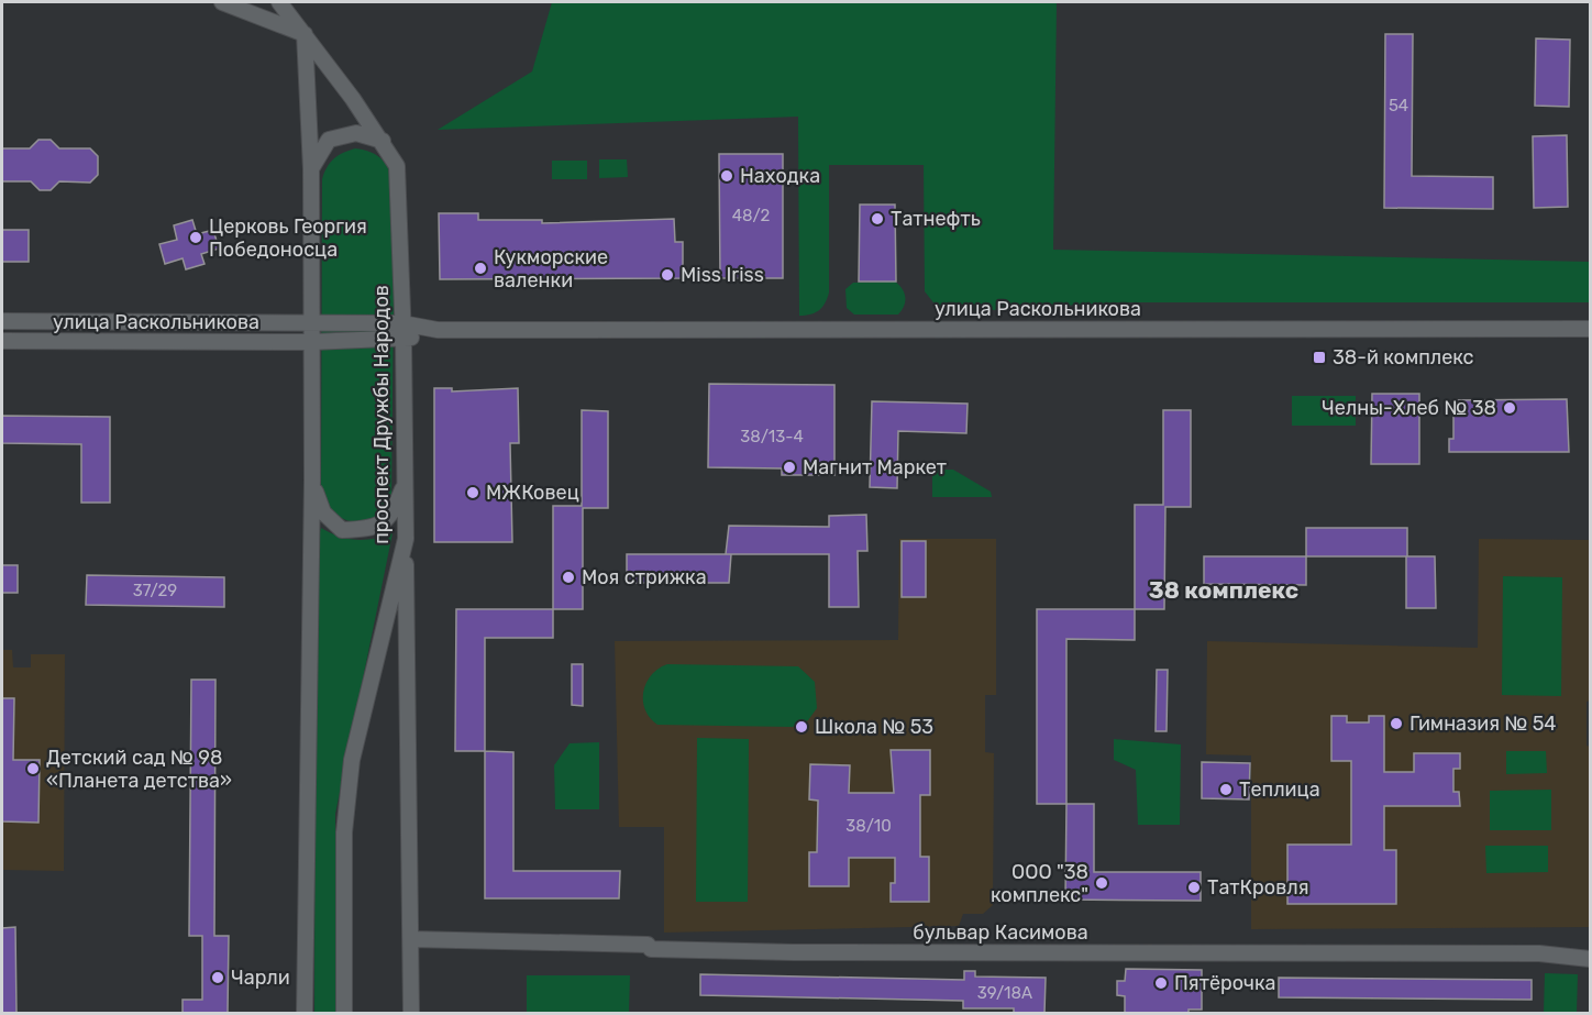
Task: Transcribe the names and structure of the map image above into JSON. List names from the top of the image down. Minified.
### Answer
{"streets":{"street":["улица Раскольникова","проспект Дружбы Народов","бульвар Касимова"]},"crossings":[["улица Раскольникова","проспект Дружбы Народов"]],"districts":["38 комплекс"],"places":{"other":["Находка","Татнефть","Церковь Георгия Победоносца","Кукморские валенки","Miss Iriss","Челны-Хлеб № 38","Магнит Маркет","МЖКовец","Моя стрижка","Гимназия № 54","Школа № 53","Детский сад № 98 «Планета детства»","Теплица","ООО \"38 комплекс\"","ТатКровля","Чарли","Пятёрочка"],"transit":["38-й комплекс"]},"house_numbers":["54","48/2","38/13-4","37/29","38/10","39/18А"]}
